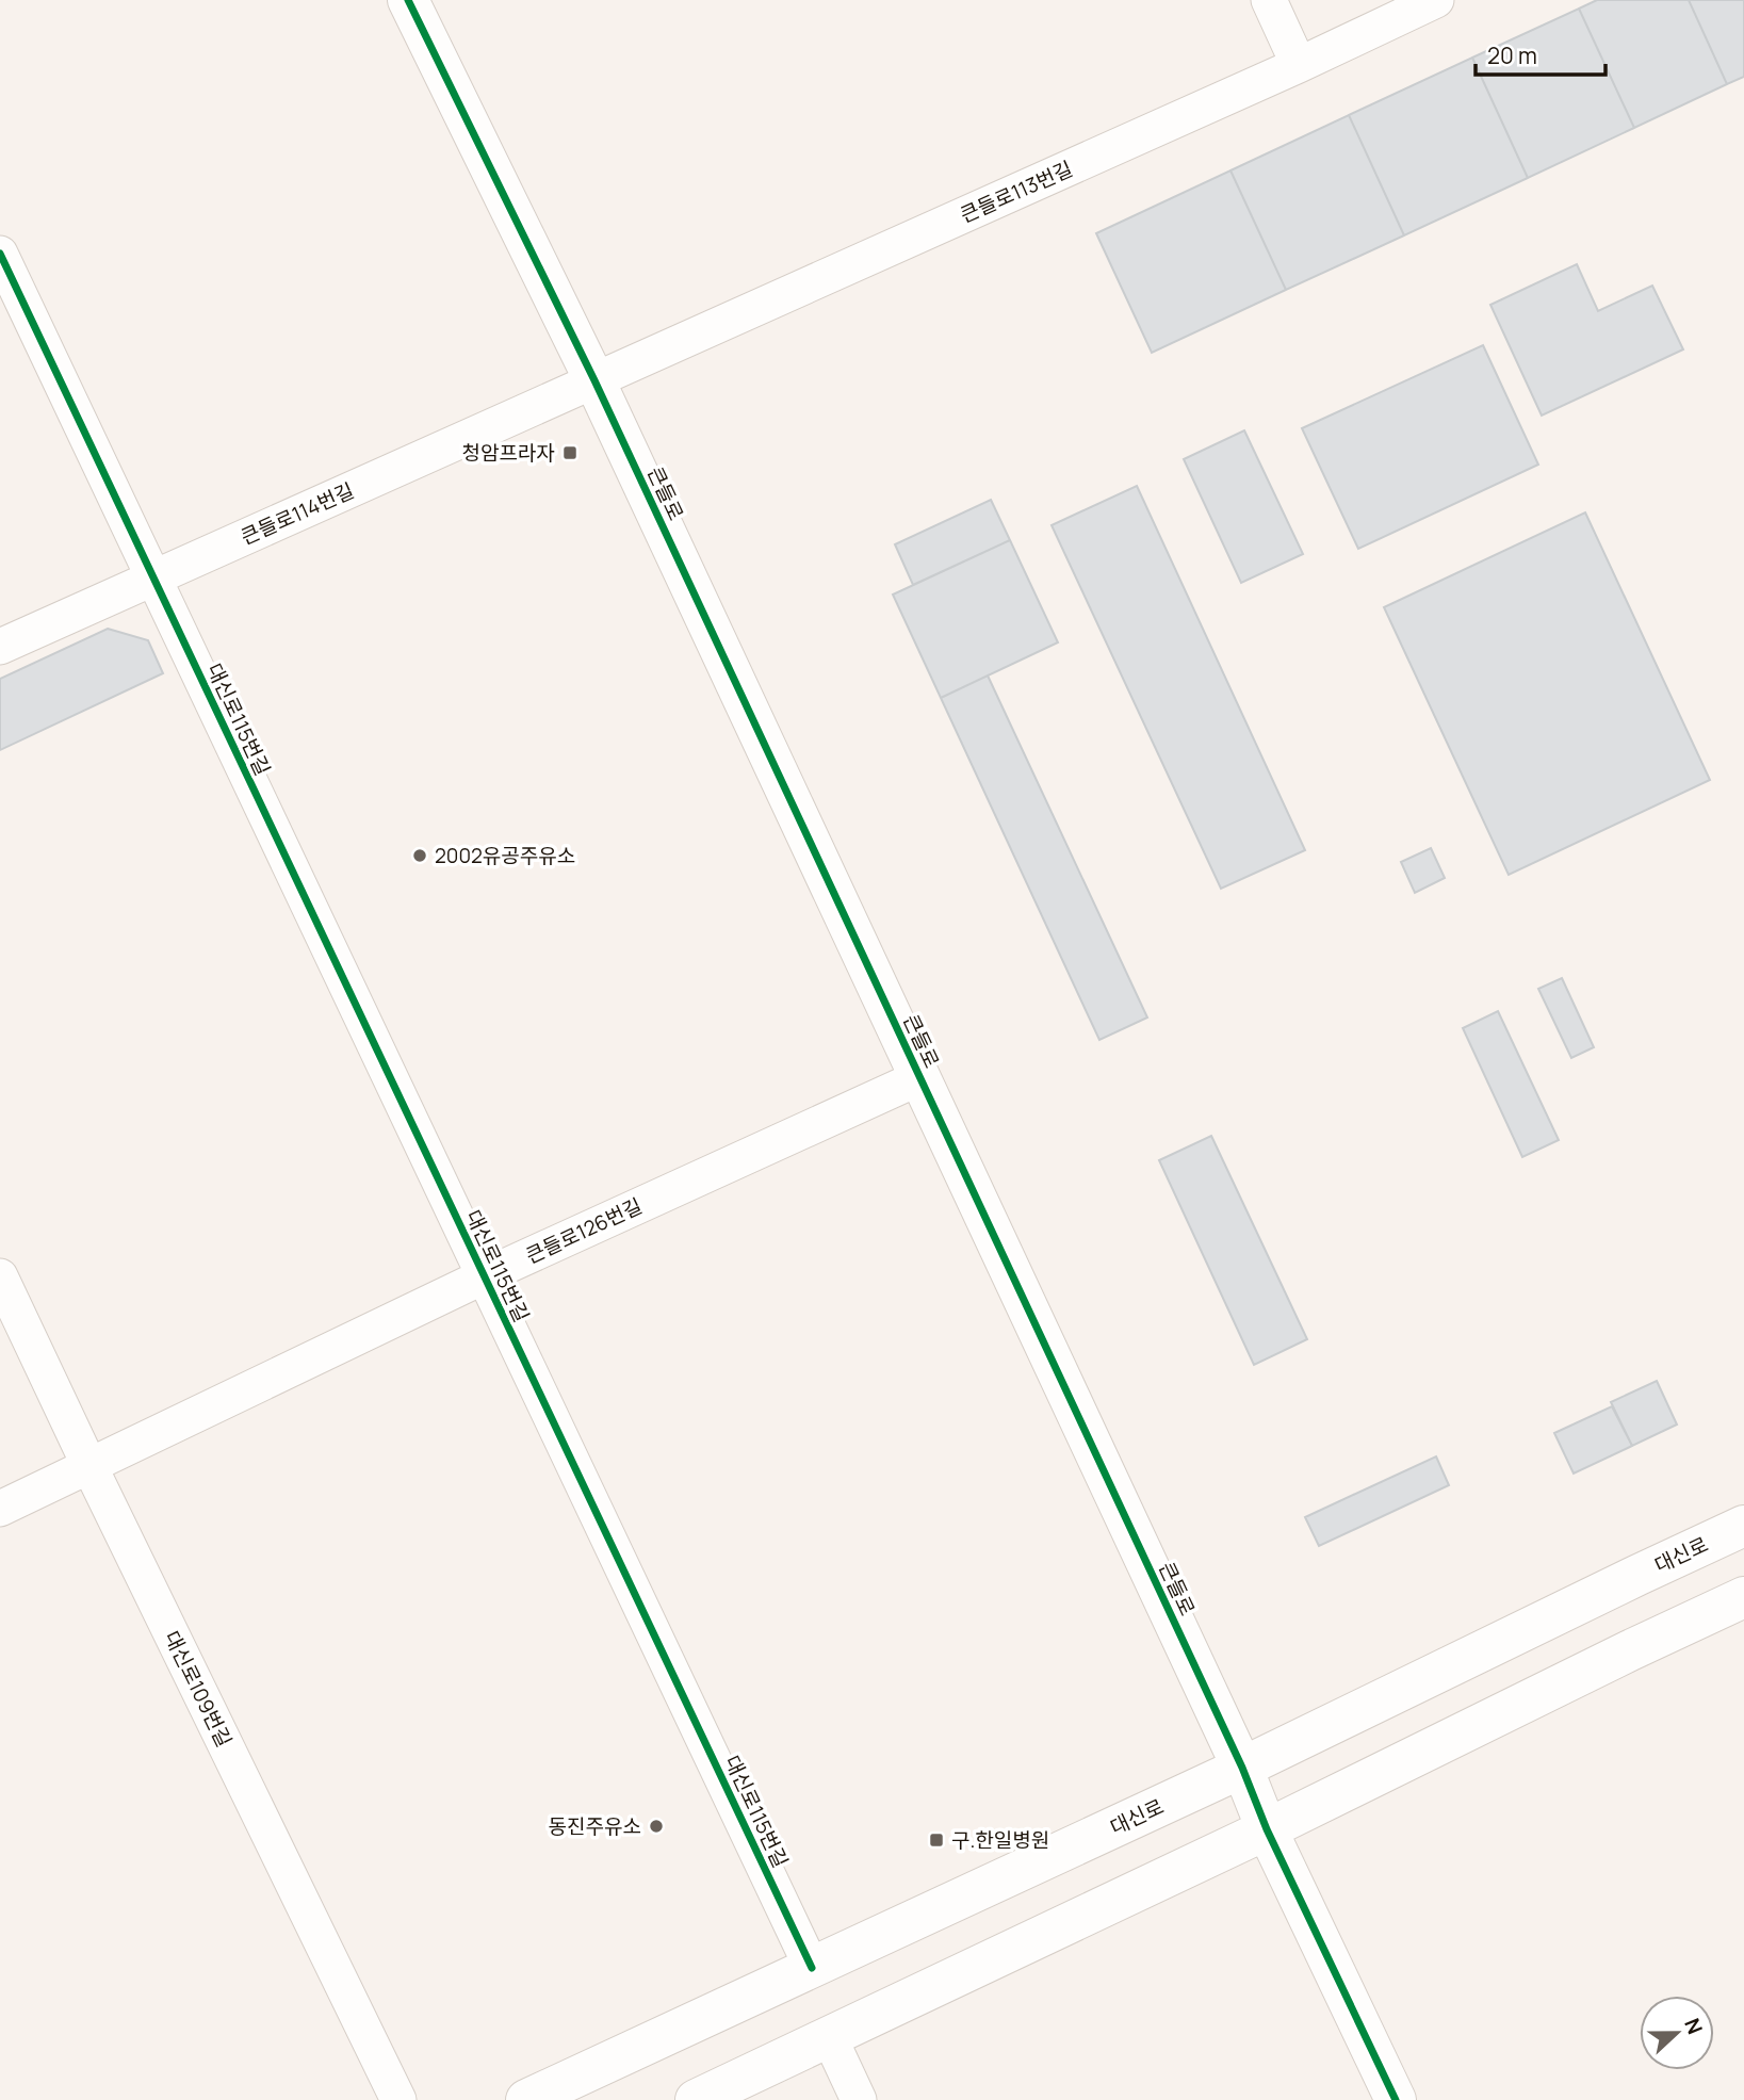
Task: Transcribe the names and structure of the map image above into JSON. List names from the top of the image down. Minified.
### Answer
{"streets":{"street":["큰들로113번길","큰들로","큰들로114번길","대신로115번길","큰들로126번길","대신로","대신로109번길"]},"crossings":[["큰들로113번길","큰들로"],["큰들로113번길","큰들로114번길"],["큰들로","큰들로114번길"],["큰들로","큰들로126번길"],["큰들로","대신로"],["큰들로114번길","대신로115번길"],["대신로115번길","큰들로126번길"],["대신로115번길","대신로"],["큰들로126번길","대신로109번길"]],"places":{"transit":["청암프라자","구.한일병원"],"other":["2002유공주유소","동진주유소"]},"scale_bar":"20 m","north":"right"}
